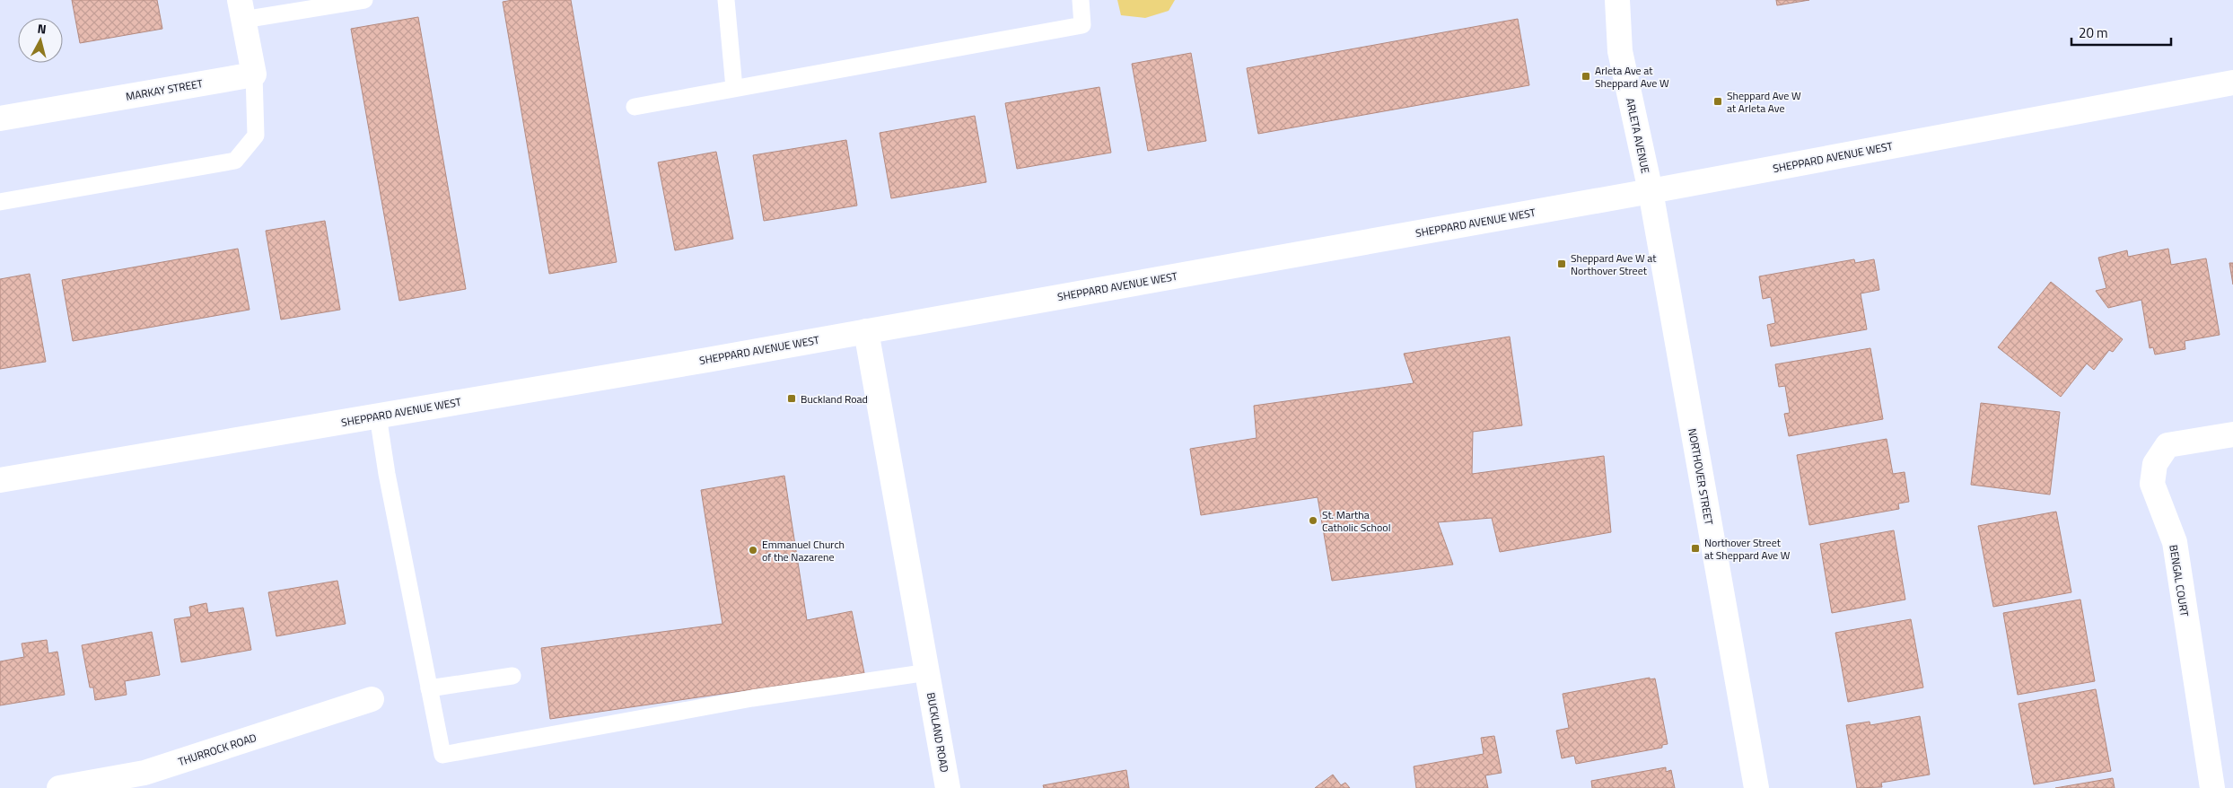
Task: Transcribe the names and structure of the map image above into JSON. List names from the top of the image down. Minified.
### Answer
{"streets":{"street":["MARKAY STREET","ARLETA AVENUE","SHEPPARD AVENUE WEST","NORTHOVER STREET","BENGAL COURT","BUCKLAND ROAD","THURROCK ROAD"]},"crossings":[["ARLETA AVENUE","SHEPPARD AVENUE WEST"],["ARLETA AVENUE","NORTHOVER STREET"],["SHEPPARD AVENUE WEST","NORTHOVER STREET"],["SHEPPARD AVENUE WEST","BUCKLAND ROAD"]],"places":{"transit":["Arleta Ave at Sheppard Ave W","Sheppard Ave W at Arleta Ave","Sheppard Ave W at Northover Street","Buckland Road","Northover Street at Sheppard Ave W"],"other":["St. Martha Catholic School","Emmanuel Church of the Nazarene"]},"scale_bar":"20 m","north":"top"}
